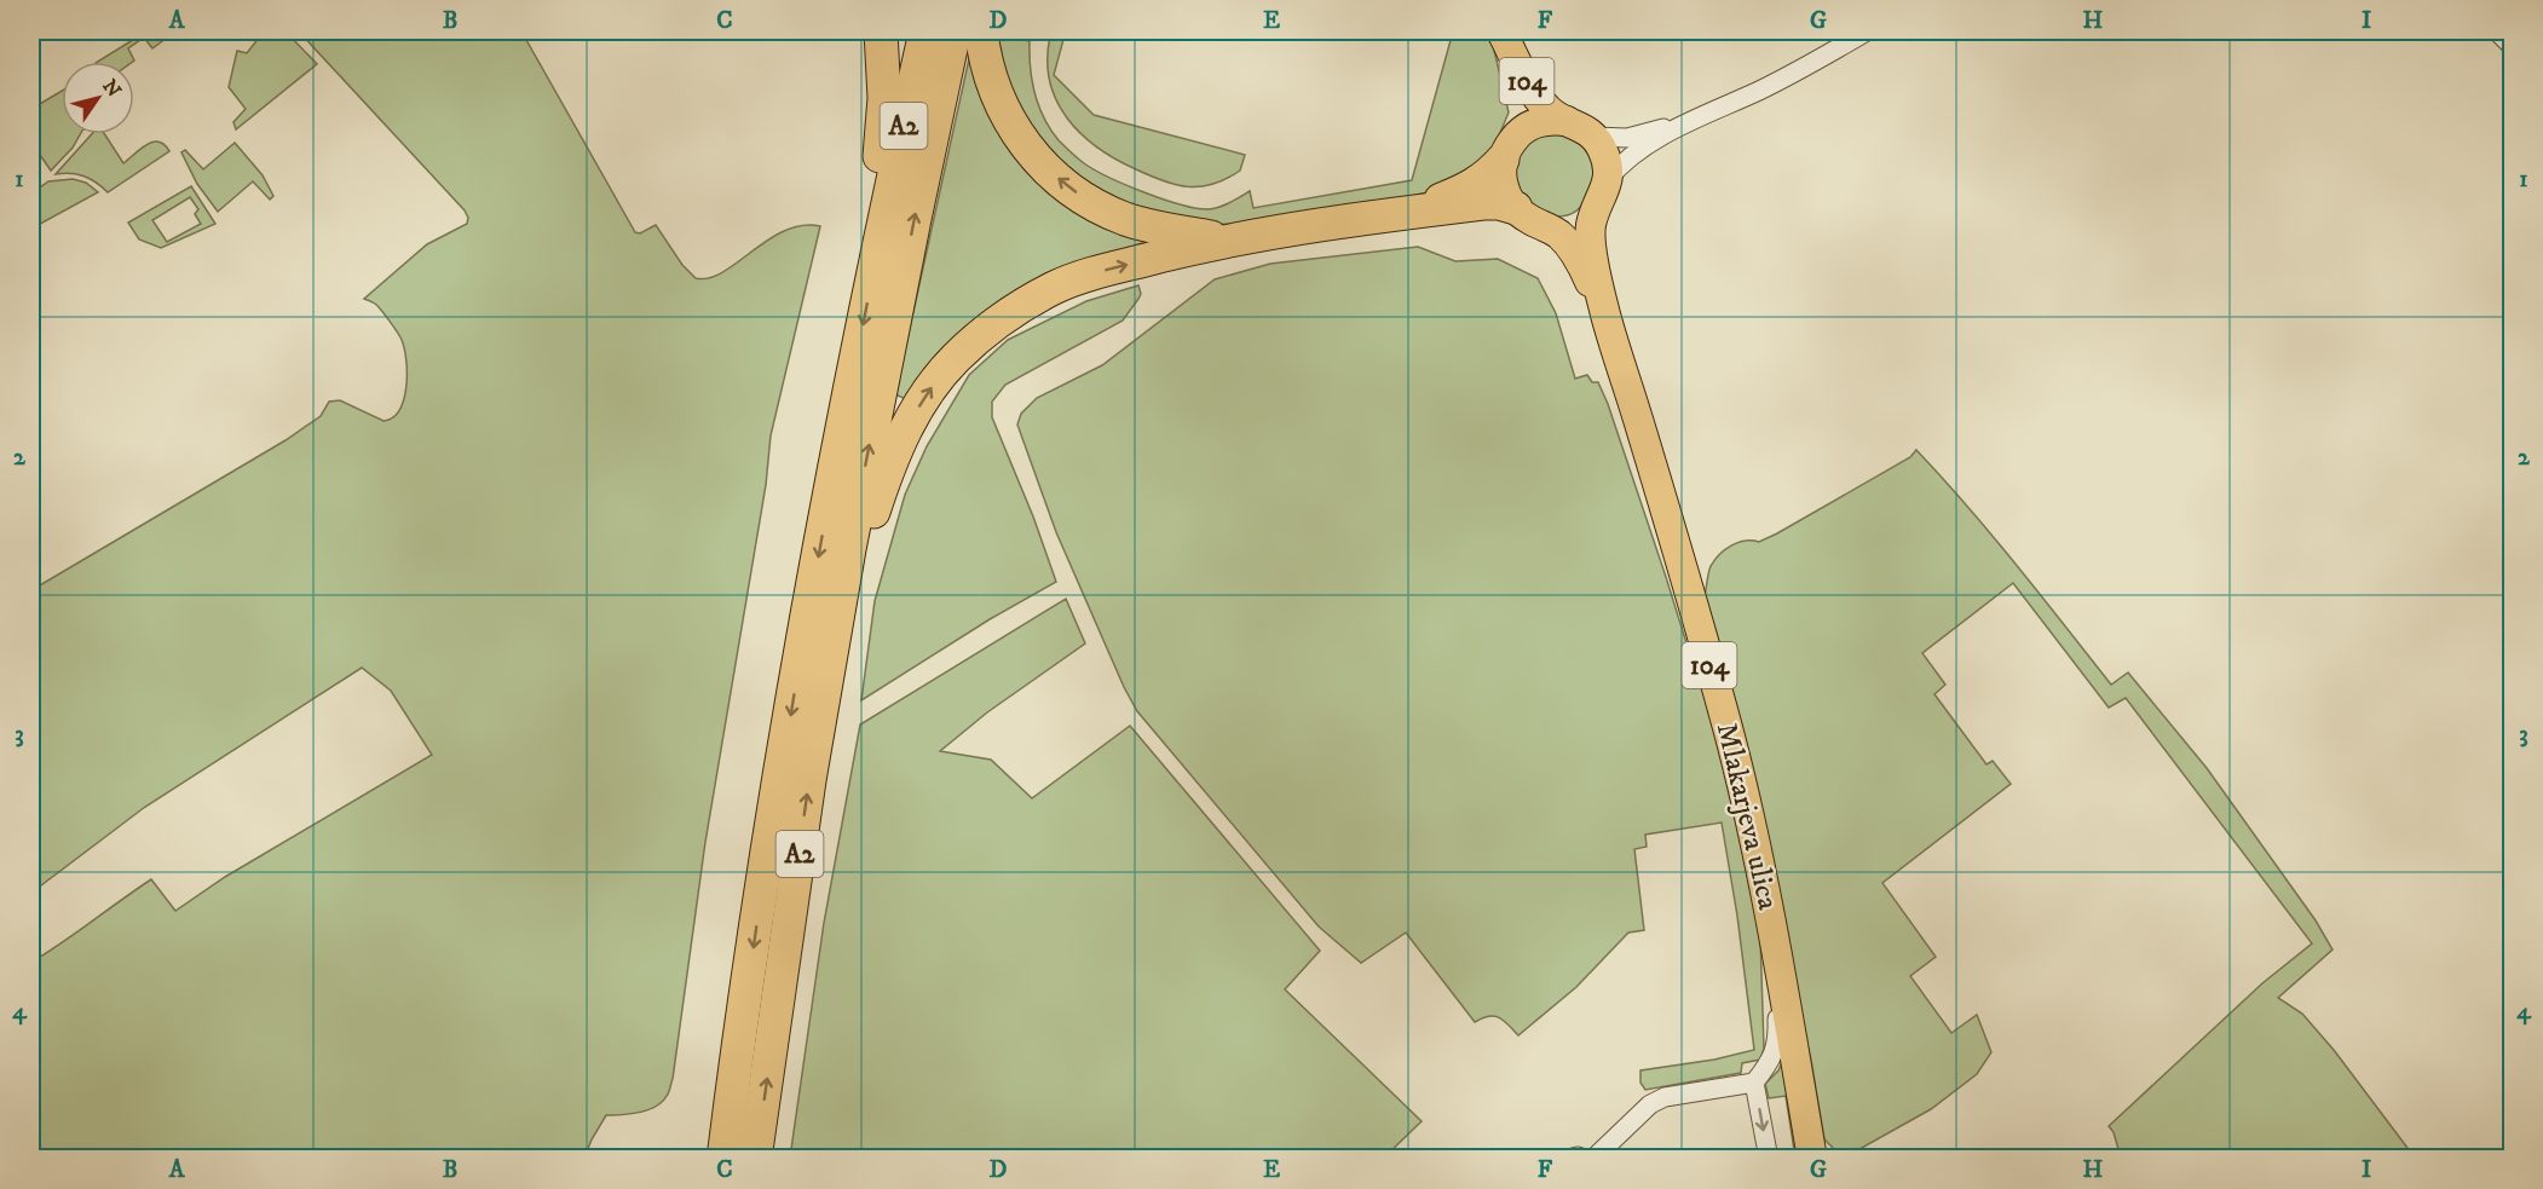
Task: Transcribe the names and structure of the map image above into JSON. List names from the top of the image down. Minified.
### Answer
{"streets":{"highway":["A2"],"main road":["104","Mlakarjeva ulica"]},"crossings":[["104","Mlakarjeva ulica"]],"north":"top right","grid":{"columns":["A","B","C","D","E","F","G","H","I"],"rows":["1","2","3","4"]}}
